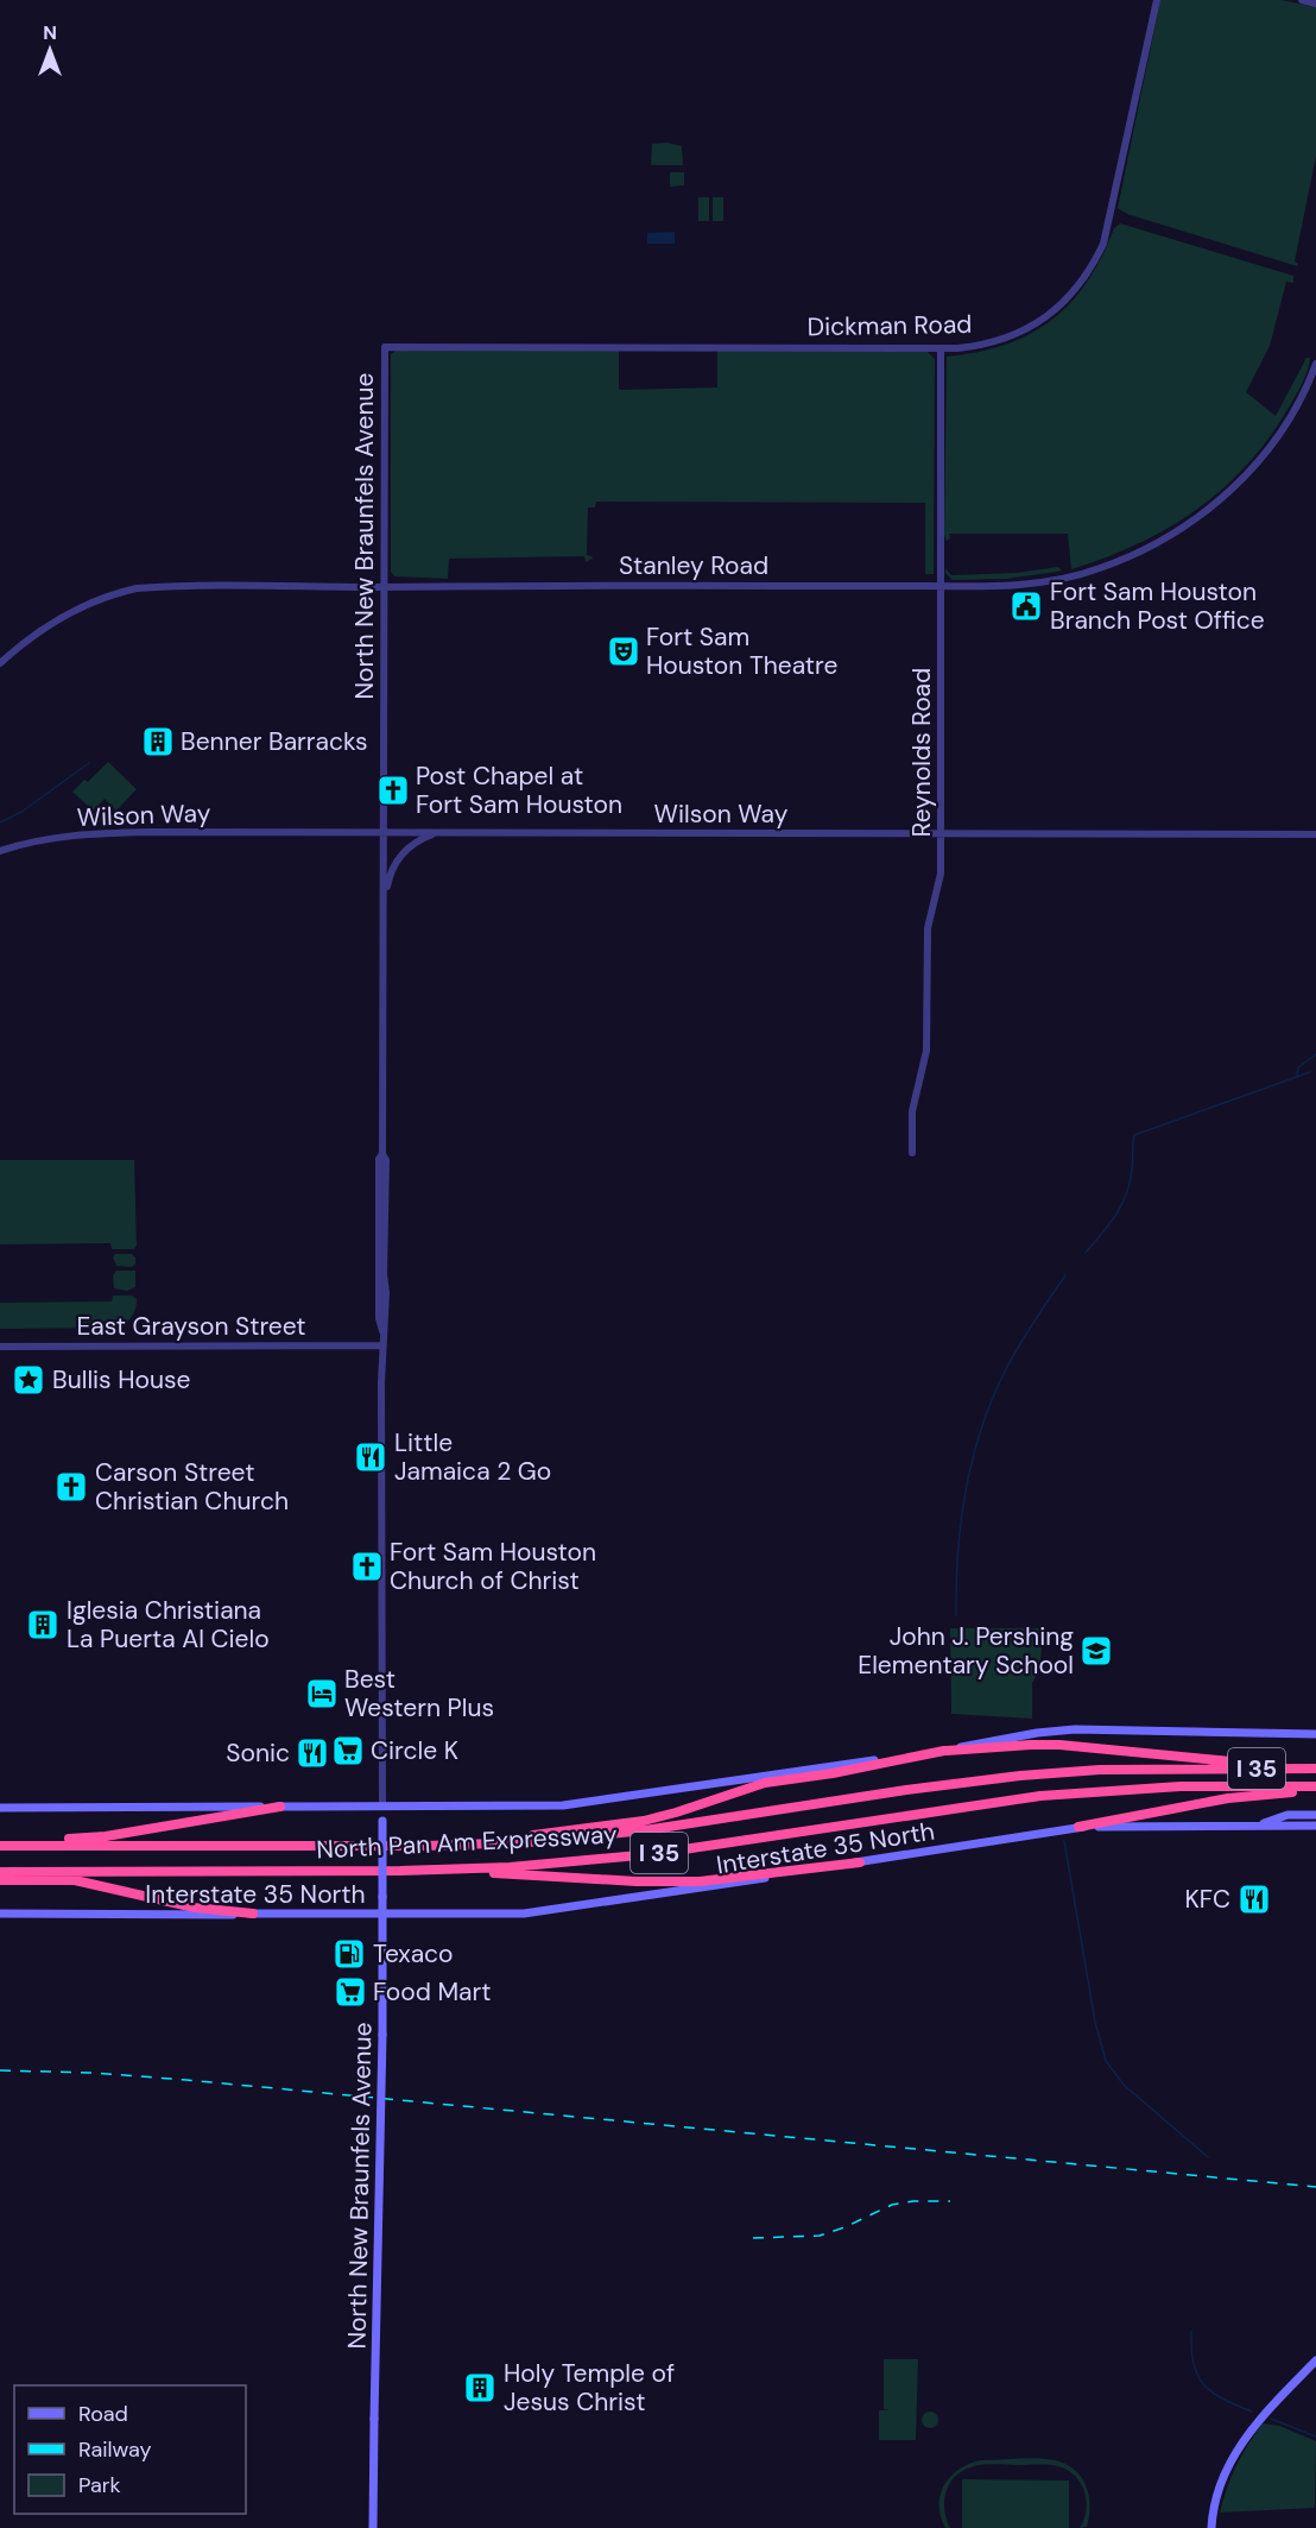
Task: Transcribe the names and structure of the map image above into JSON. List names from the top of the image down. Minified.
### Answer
{"streets":{"highway":["I 35","North Pan Am Expressway"],"main road":["North New Braunfels Avenue","Interstate 35 North"],"street":["Dickman Road","Stanley Road","Reynolds Road","Wilson Way","East Grayson Street"]},"crossings":[["Dickman Road","North New Braunfels Avenue"],["Dickman Road","Reynolds Road"],["North New Braunfels Avenue","Stanley Road"],["North New Braunfels Avenue","Wilson Way"],["North New Braunfels Avenue","East Grayson Street"],["North New Braunfels Avenue","Interstate 35 North"],["Stanley Road","Reynolds Road"],["Reynolds Road","Wilson Way"]],"places":{"public building":["Fort Sam Houston Branch Post Office"],"theatre":["Fort Sam Houston Theatre"],"building":["Benner Barracks","Iglesia Christiana La Puerta Al Cielo","Holy Temple of Jesus Christ"],"church":["Post Chapel at Fort Sam Houston","Carson Street Christian Church","Fort Sam Houston Church of Christ"],"place":["Bullis House"],"restaurant":["Little Jamaica 2 Go","Sonic","KFC"],"school or university":["John J. Pershing Elementary School"],"hotel":["Best Western Plus"],"supermarket":["Circle K","Food Mart"],"fuel station":["Texaco"]},"legend":["Road","Railway","Park"],"north":"top"}
